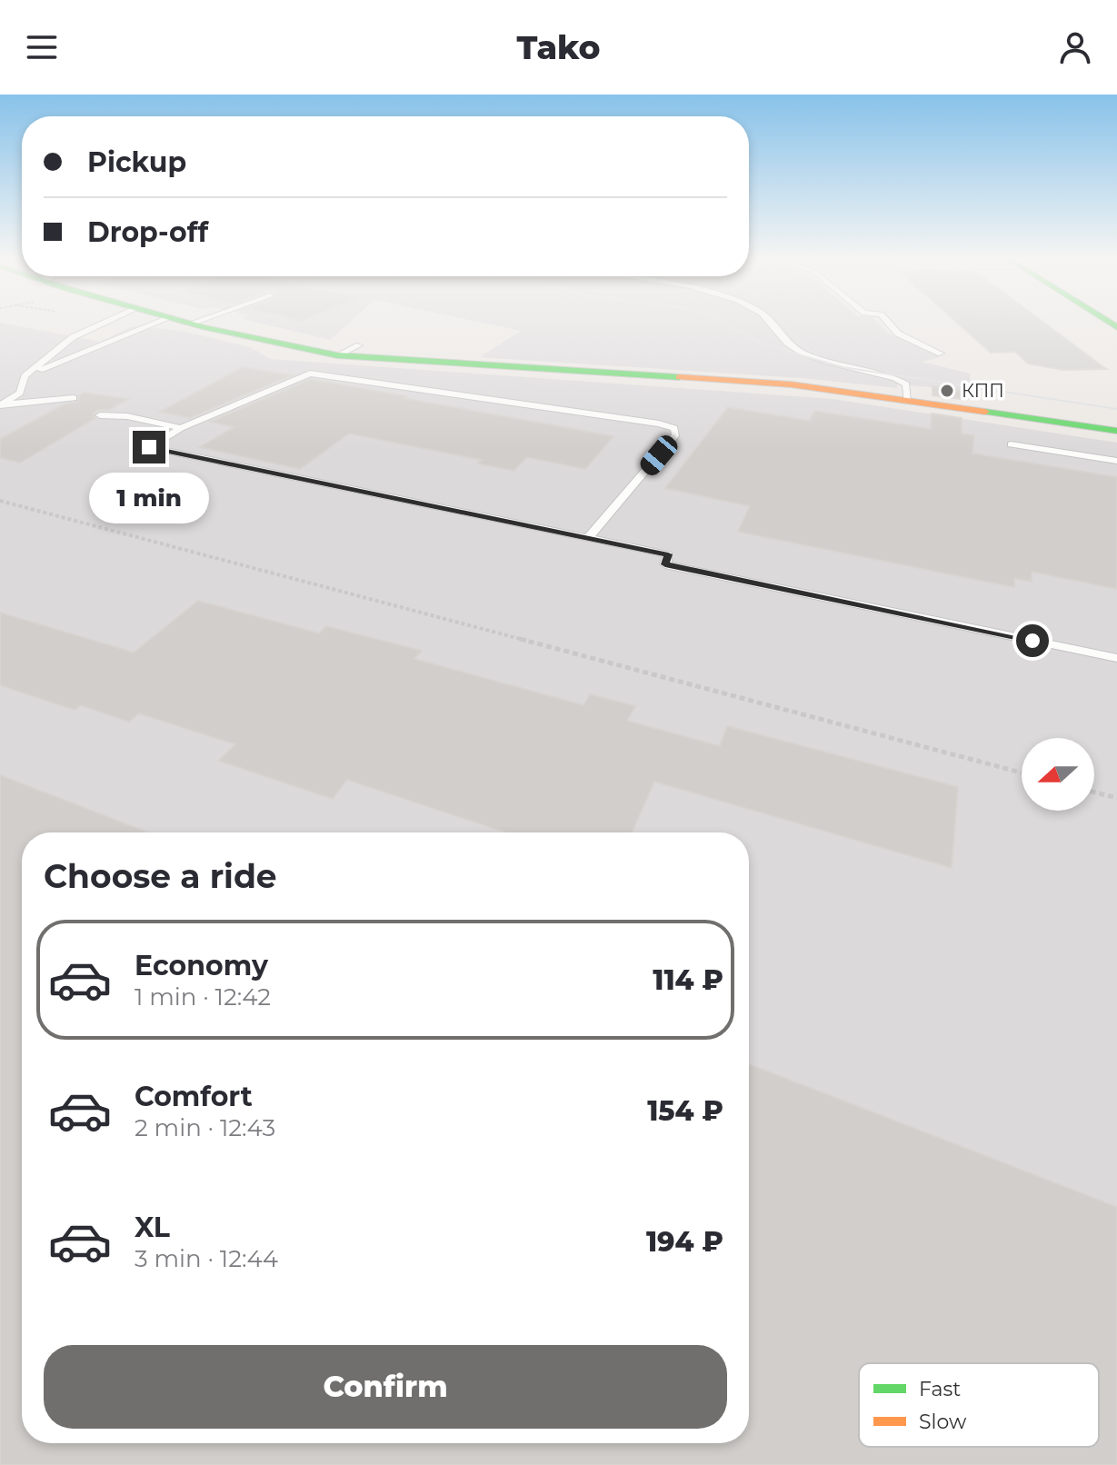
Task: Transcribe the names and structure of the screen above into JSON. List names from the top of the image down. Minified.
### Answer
{"places":["КПП"],"legend":["Fast","Slow"],"north":"left","page":{"header":"Tako","banner":["Pickup","Drop-off"],"bubble":"1 min","heading":"Choose a ride","list":[{"name":"Economy","note":"1 min · 12:42","value":"114 ₽"},{"name":"Comfort","note":"2 min · 12:43","value":"154 ₽"},{"name":"XL","note":"3 min · 12:44","value":"194 ₽"}],"buttons":"Confirm"}}
